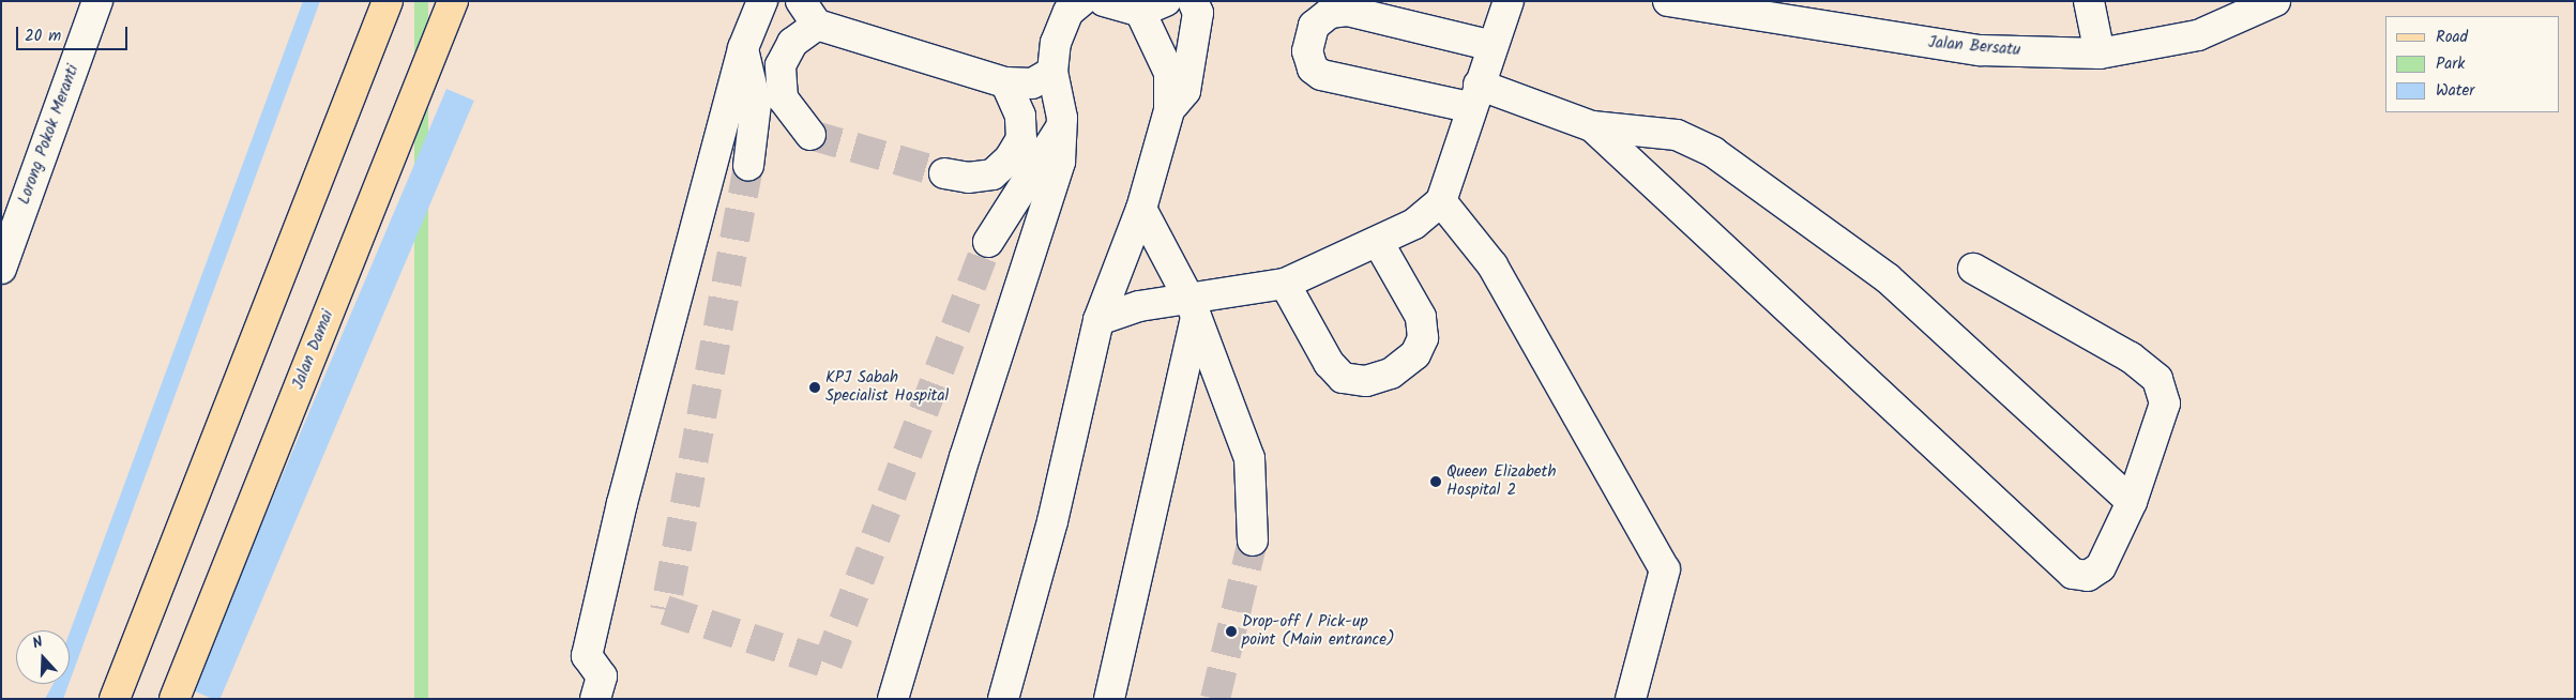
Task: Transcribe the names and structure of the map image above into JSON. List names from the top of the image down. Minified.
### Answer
{"streets":{"main road":["Jalan Damai"],"street":["Jalan Bersatu","Lorong Pokok Meranti"]},"places":["KPJ Sabah Specialist Hospital","Queen Elizabeth Hospital 2","Drop-off / Pick-up point (Main entrance)"],"legend":["Road","Park","Water"],"scale_bar":"20 m","north":"top"}
